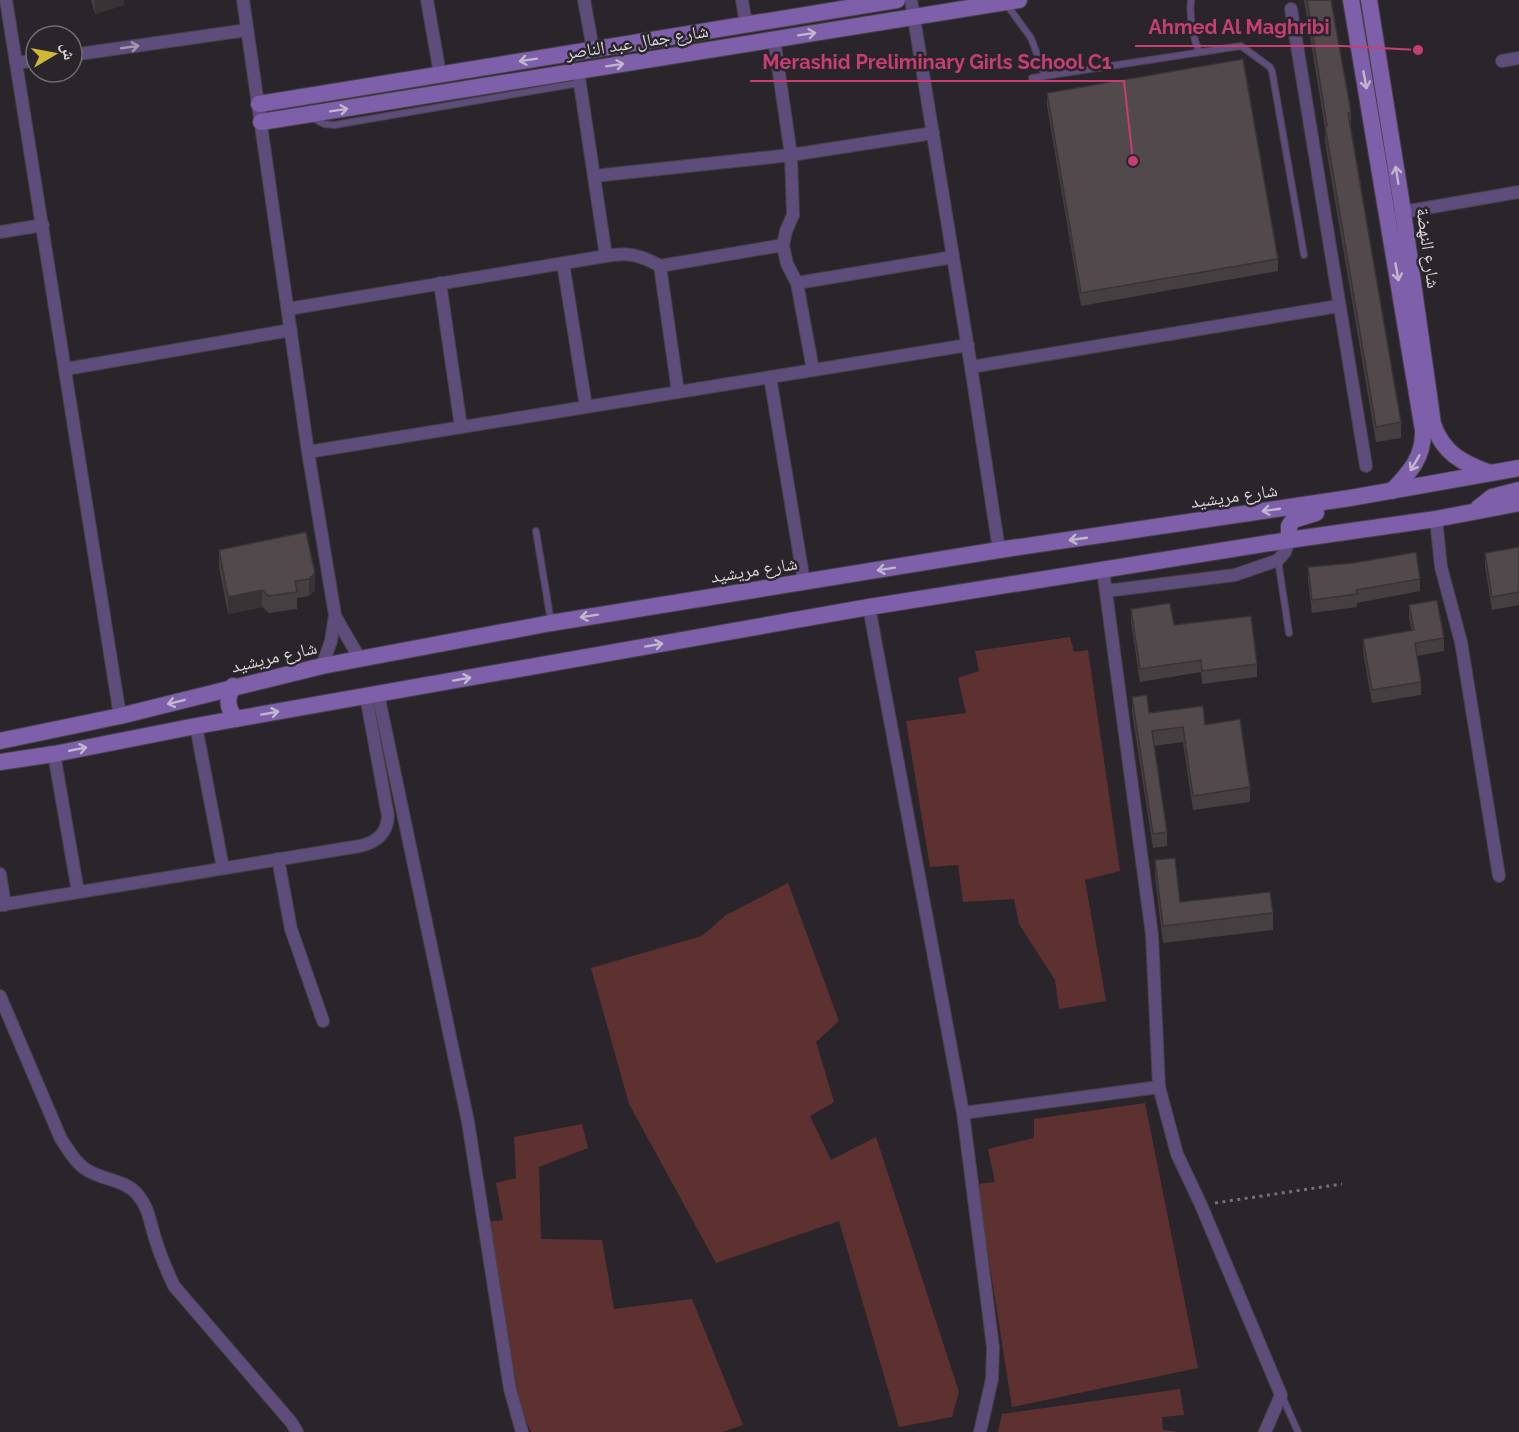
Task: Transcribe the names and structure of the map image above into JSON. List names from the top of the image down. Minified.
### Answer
{"streets":{"main road":["شارع جمال عبد الناصر","شارع النهضة","شارع مريشيد"]},"crossings":[["شارع النهضة","شارع مريشيد"]],"places":["Ahmed Al Maghribi","Merashid Preliminary Girls School C1"],"north":"right"}
